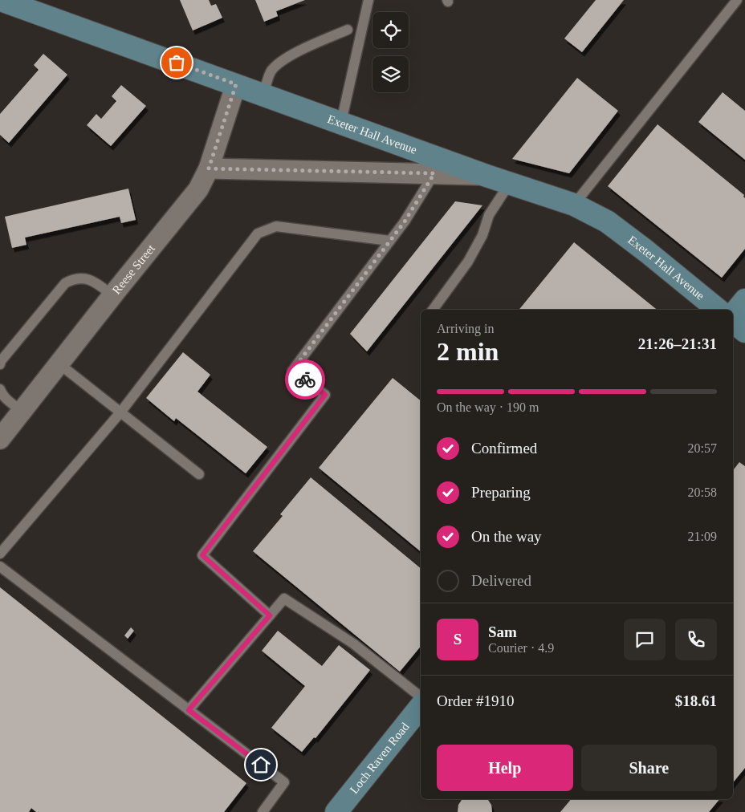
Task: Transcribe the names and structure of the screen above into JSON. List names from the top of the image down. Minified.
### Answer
{"streets":{"street":["Exeter Hall Avenue","Reese Street","Loch Raven Road"]},"crossings":[["Exeter Hall Avenue","Reese Street"]],"page":{"heading":["2 min","Arriving in","21:26–21:31"],"panel":["Sam","Courier · 4.9","Order #1910","$18.61"],"bar":"On the way · 190 m","list":[["Confirmed","20:57"],["Preparing","20:58"],["On the way","21:09"],"Delivered"],"round":"S","buttons":["Help","Share"]}}
